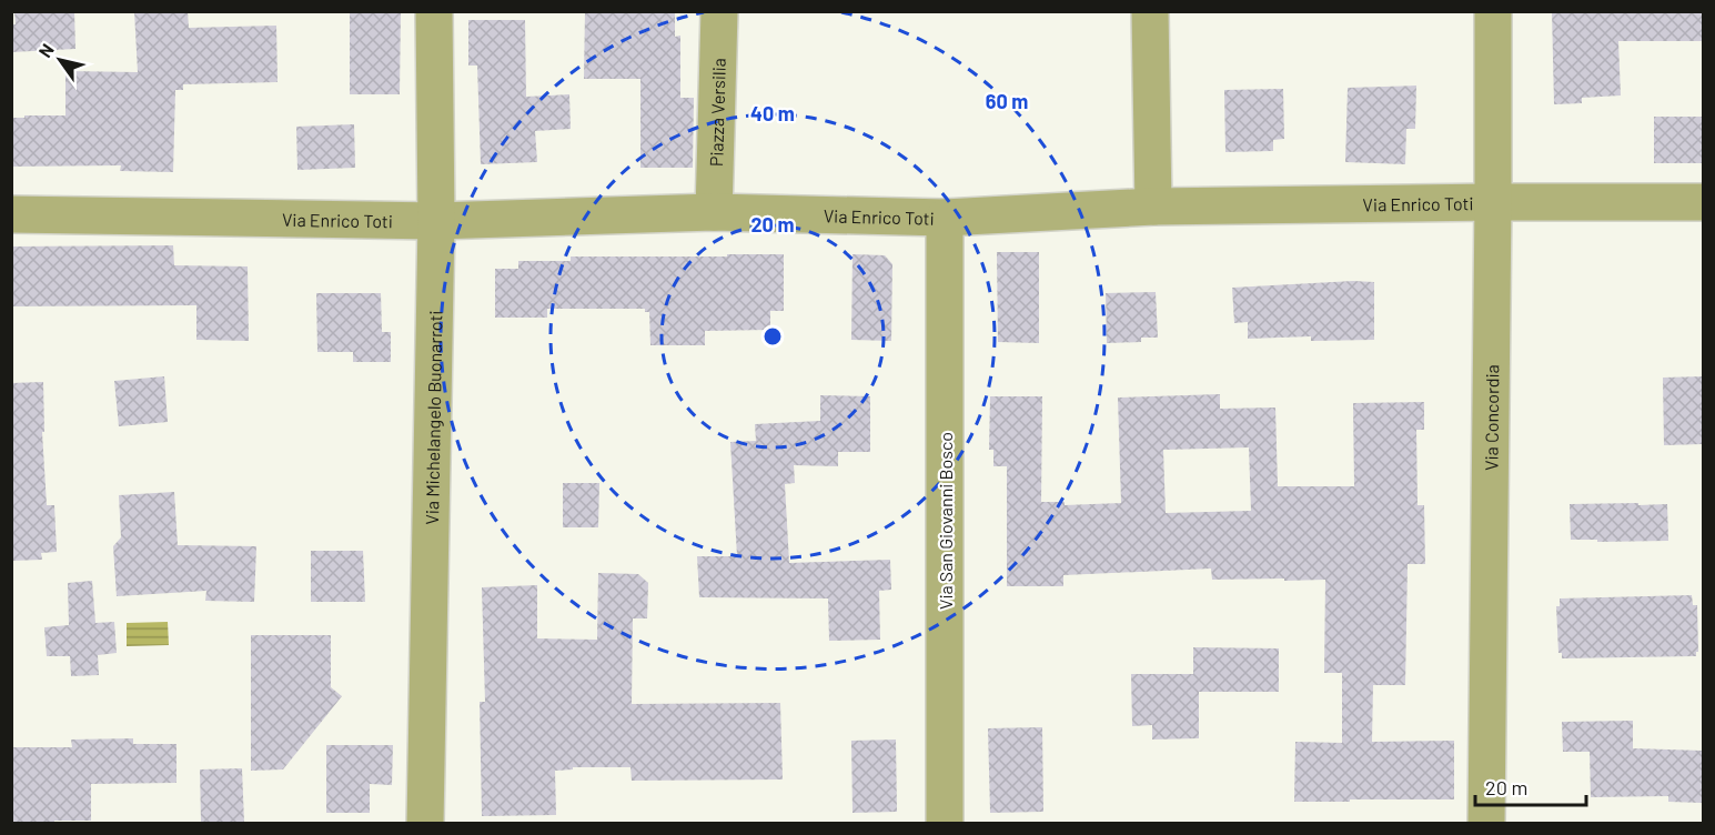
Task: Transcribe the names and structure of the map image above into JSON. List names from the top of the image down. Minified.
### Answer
{"streets":{"street":["Piazza Versilia","Via Enrico Toti","Via Michelangelo Buonarroti","Via Concordia","Via San Giovanni Bosco"]},"crossings":[["Piazza Versilia","Via Enrico Toti"],["Via Enrico Toti","Via Michelangelo Buonarroti"],["Via Enrico Toti","Via Concordia"],["Via Enrico Toti","Via San Giovanni Bosco"]],"scale_bar":"20 m","north":"top left","rings":["60 m","40 m","20 m"]}
